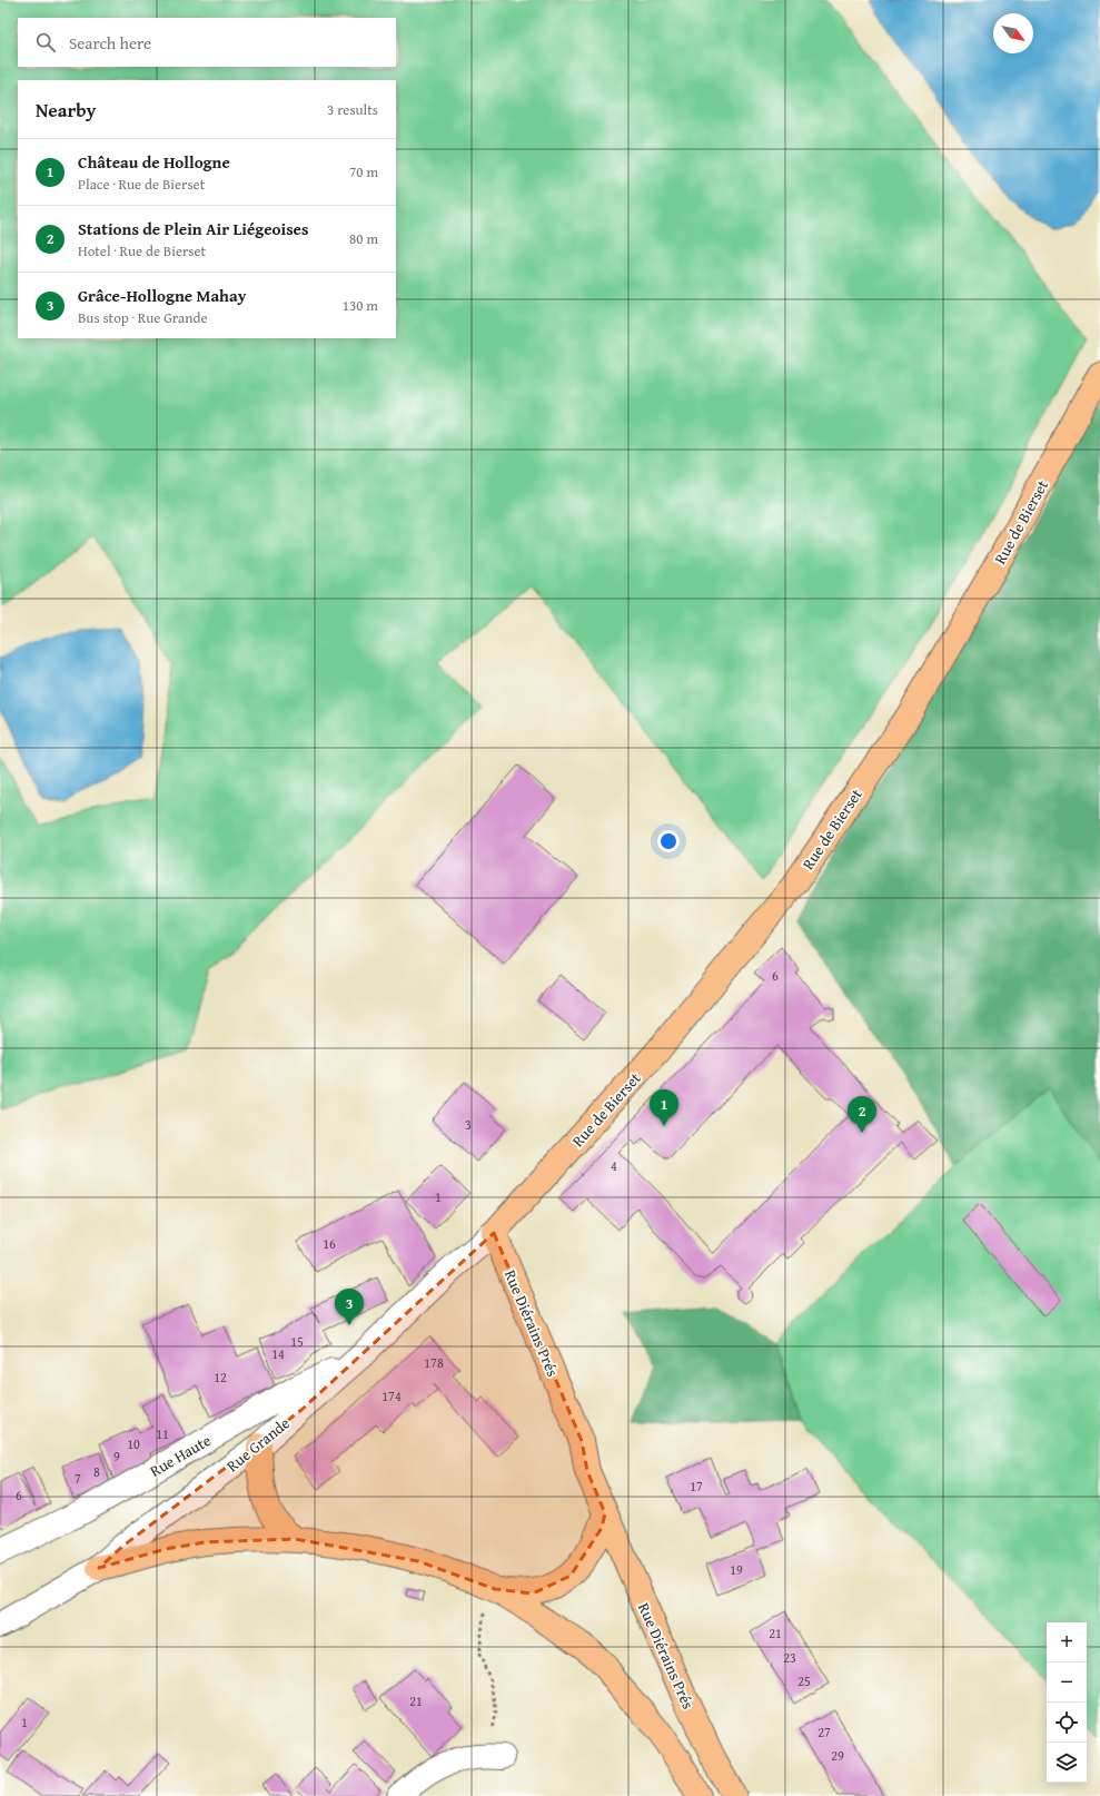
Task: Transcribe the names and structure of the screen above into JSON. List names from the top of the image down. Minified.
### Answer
{"streets":{"main road":["Rue de Bierset","Rue Diérains Prés"],"street":["Rue Grande","Rue Haute"]},"crossings":[["Rue de Bierset","Rue Diérains Prés"],["Rue de Bierset","Rue Grande"],["Rue Diérains Prés","Rue Grande"],["Rue Grande","Rue Haute"]],"house_numbers":["6","3","4","1","16","15","14","178","12","174","11","10","9","8","7","17","6","19","21","23","25","21","1","27","29"],"north":"bottom right","page":{"search":"Search here","heading":["Nearby","3 results"],"list":[{"mark":"1","name":"Château de Hollogne","note":"Place · Rue de Bierset","value":"70 m"},{"mark":"2","name":"Stations de Plein Air Liégeoises","note":"Hotel · Rue de Bierset","value":"80 m"},{"mark":"3","name":"Grâce-Hollogne Mahay","note":"Bus stop · Rue Grande","value":"130 m"}],"pins":["1","2","3"],"map_buttons":["+","−"]}}
